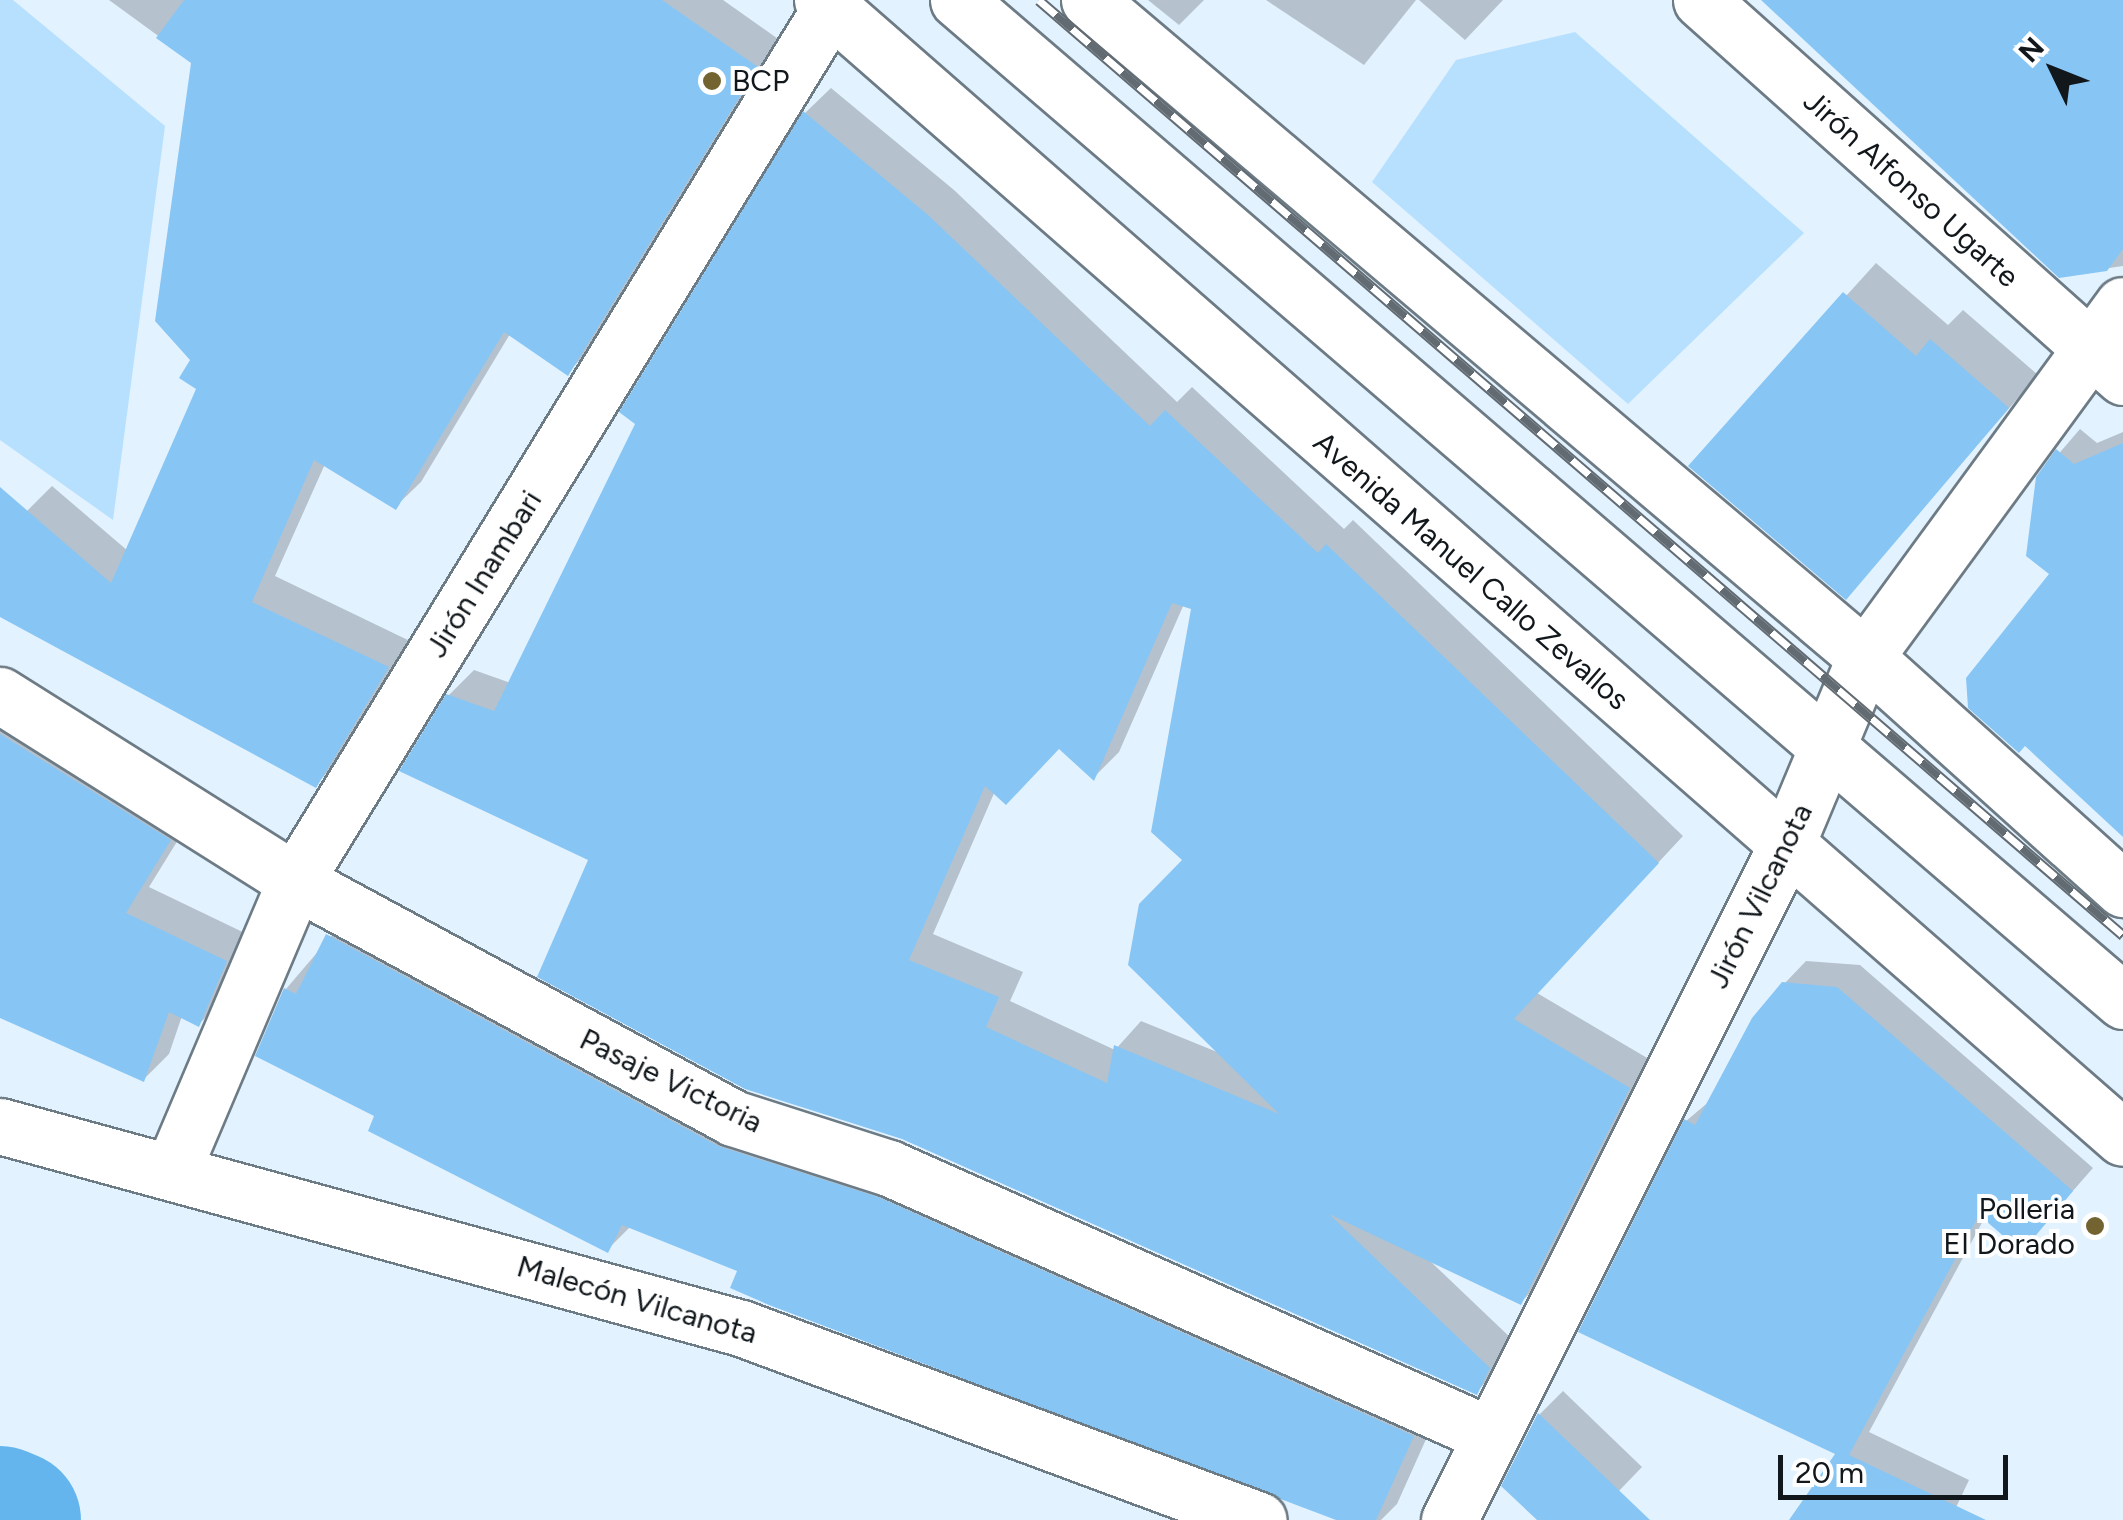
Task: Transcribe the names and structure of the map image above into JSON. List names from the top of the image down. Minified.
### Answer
{"streets":{"street":["Jirón Alfonso Ugarte","Avenida Manuel Callo Zevallos","Jirón Inambari","Jirón Vilcanota","Pasaje Victoria","Malecón Vilcanota"]},"crossings":[["Jirón Alfonso Ugarte","Jirón Vilcanota"],["Avenida Manuel Callo Zevallos","Jirón Inambari"],["Avenida Manuel Callo Zevallos","Jirón Vilcanota"],["Jirón Inambari","Pasaje Victoria"],["Jirón Inambari","Malecón Vilcanota"],["Jirón Vilcanota","Pasaje Victoria"]],"places":["BCP","Polleria EI Dorado"],"scale_bar":"20 m","north":"top left"}
